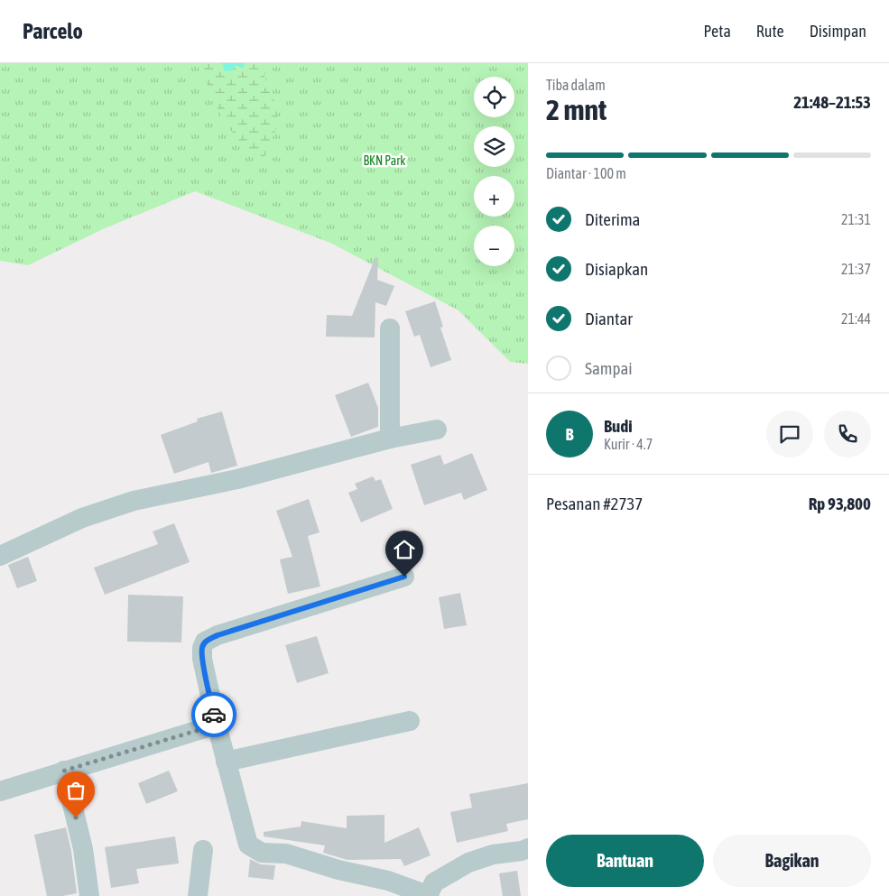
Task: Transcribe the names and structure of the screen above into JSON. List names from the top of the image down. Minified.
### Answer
{"parks":["BKN Park"],"page":{"header":"Parcelo","nav":["Peta","Rute","Disimpan"],"heading":["2 mnt","Tiba dalam","21:48–21:53"],"panel":["Budi","Kurir · 4.7","Pesanan #2737","Rp 93,800"],"map_buttons":["+","−"],"bar":"Diantar · 100 m","list":[["Diterima","21:31"],["Disiapkan","21:37"],["Diantar","21:44"],"Sampai"],"round":"B","buttons":["Bantuan","Bagikan"]}}
